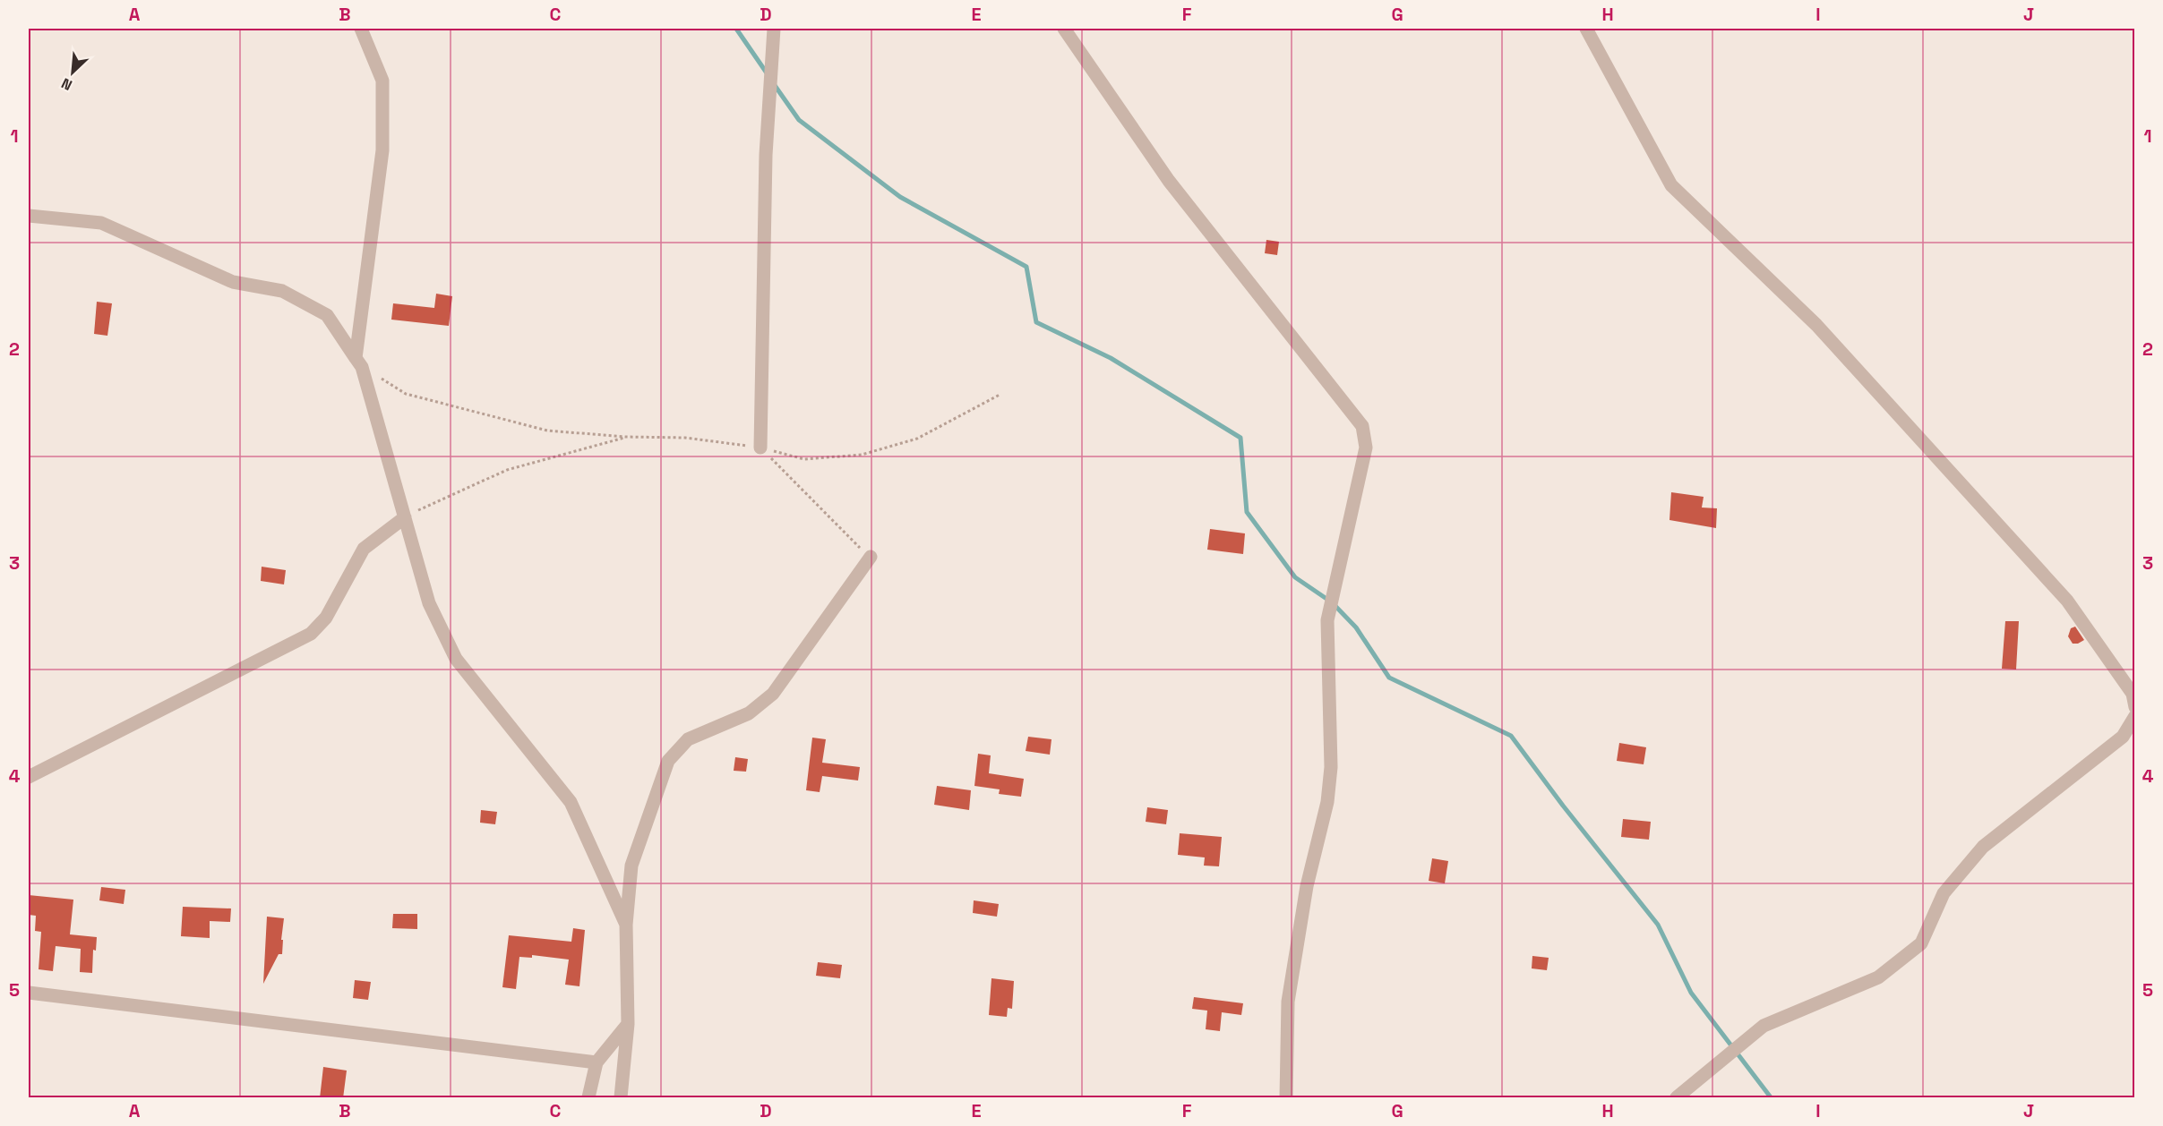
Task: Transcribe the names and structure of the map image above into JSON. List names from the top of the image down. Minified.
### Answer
{"north":"bottom left","grid":{"columns":["A","B","C","D","E","F","G","H","I","J"],"rows":["1","2","3","4","5"]}}
